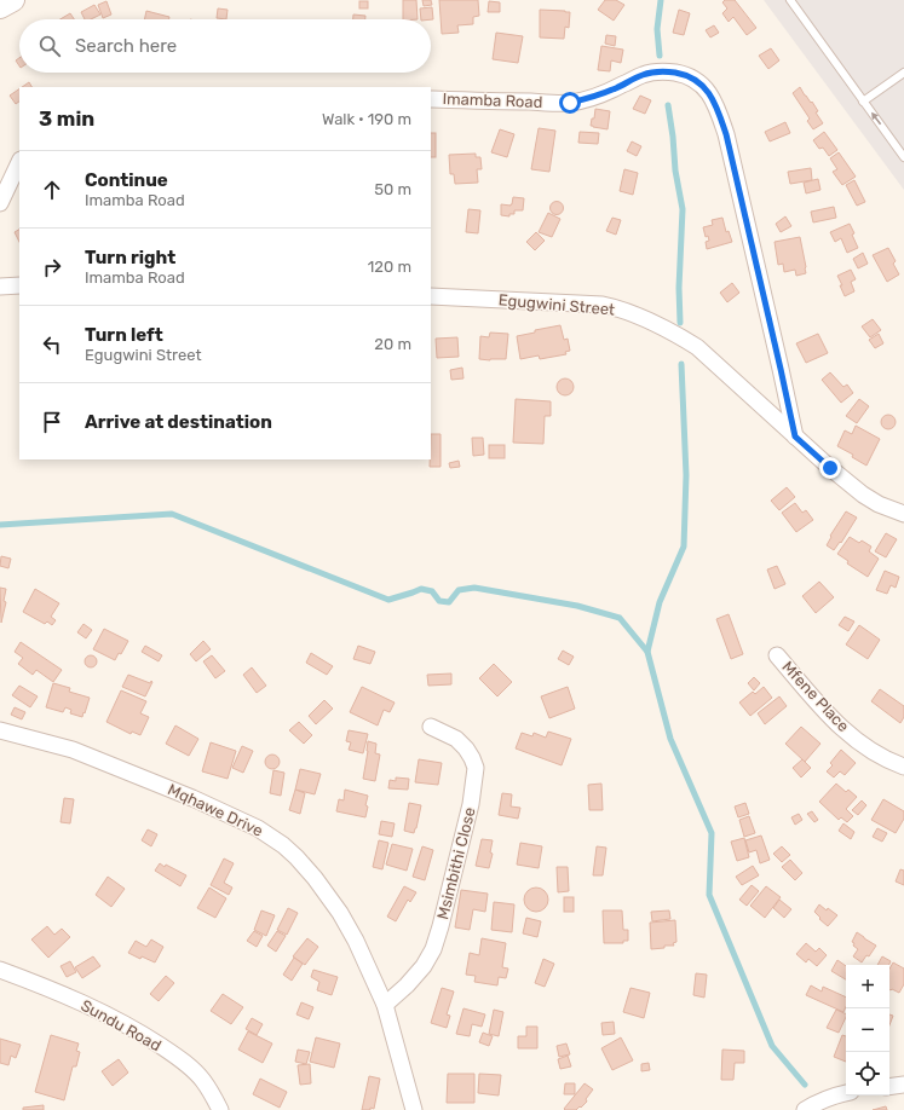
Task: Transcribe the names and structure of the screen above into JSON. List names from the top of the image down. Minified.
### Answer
{"streets":{"street":["Imamba Road","Egugwini Street","Mfene Place","Mqhawe Drive","Msimbithi Close","Sundu Road"]},"crossings":[["Imamba Road","Egugwini Street"],["Mqhawe Drive","Msimbithi Close"]],"page":{"search":"Search here","heading":["3 min","Walk · 190 m"],"list":[["Continue","Imamba Road","50 m"],["Turn right","Imamba Road","120 m"],["Turn left","Egugwini Street","20 m"],"Arrive at destination"],"map_buttons":["+","−"]}}
